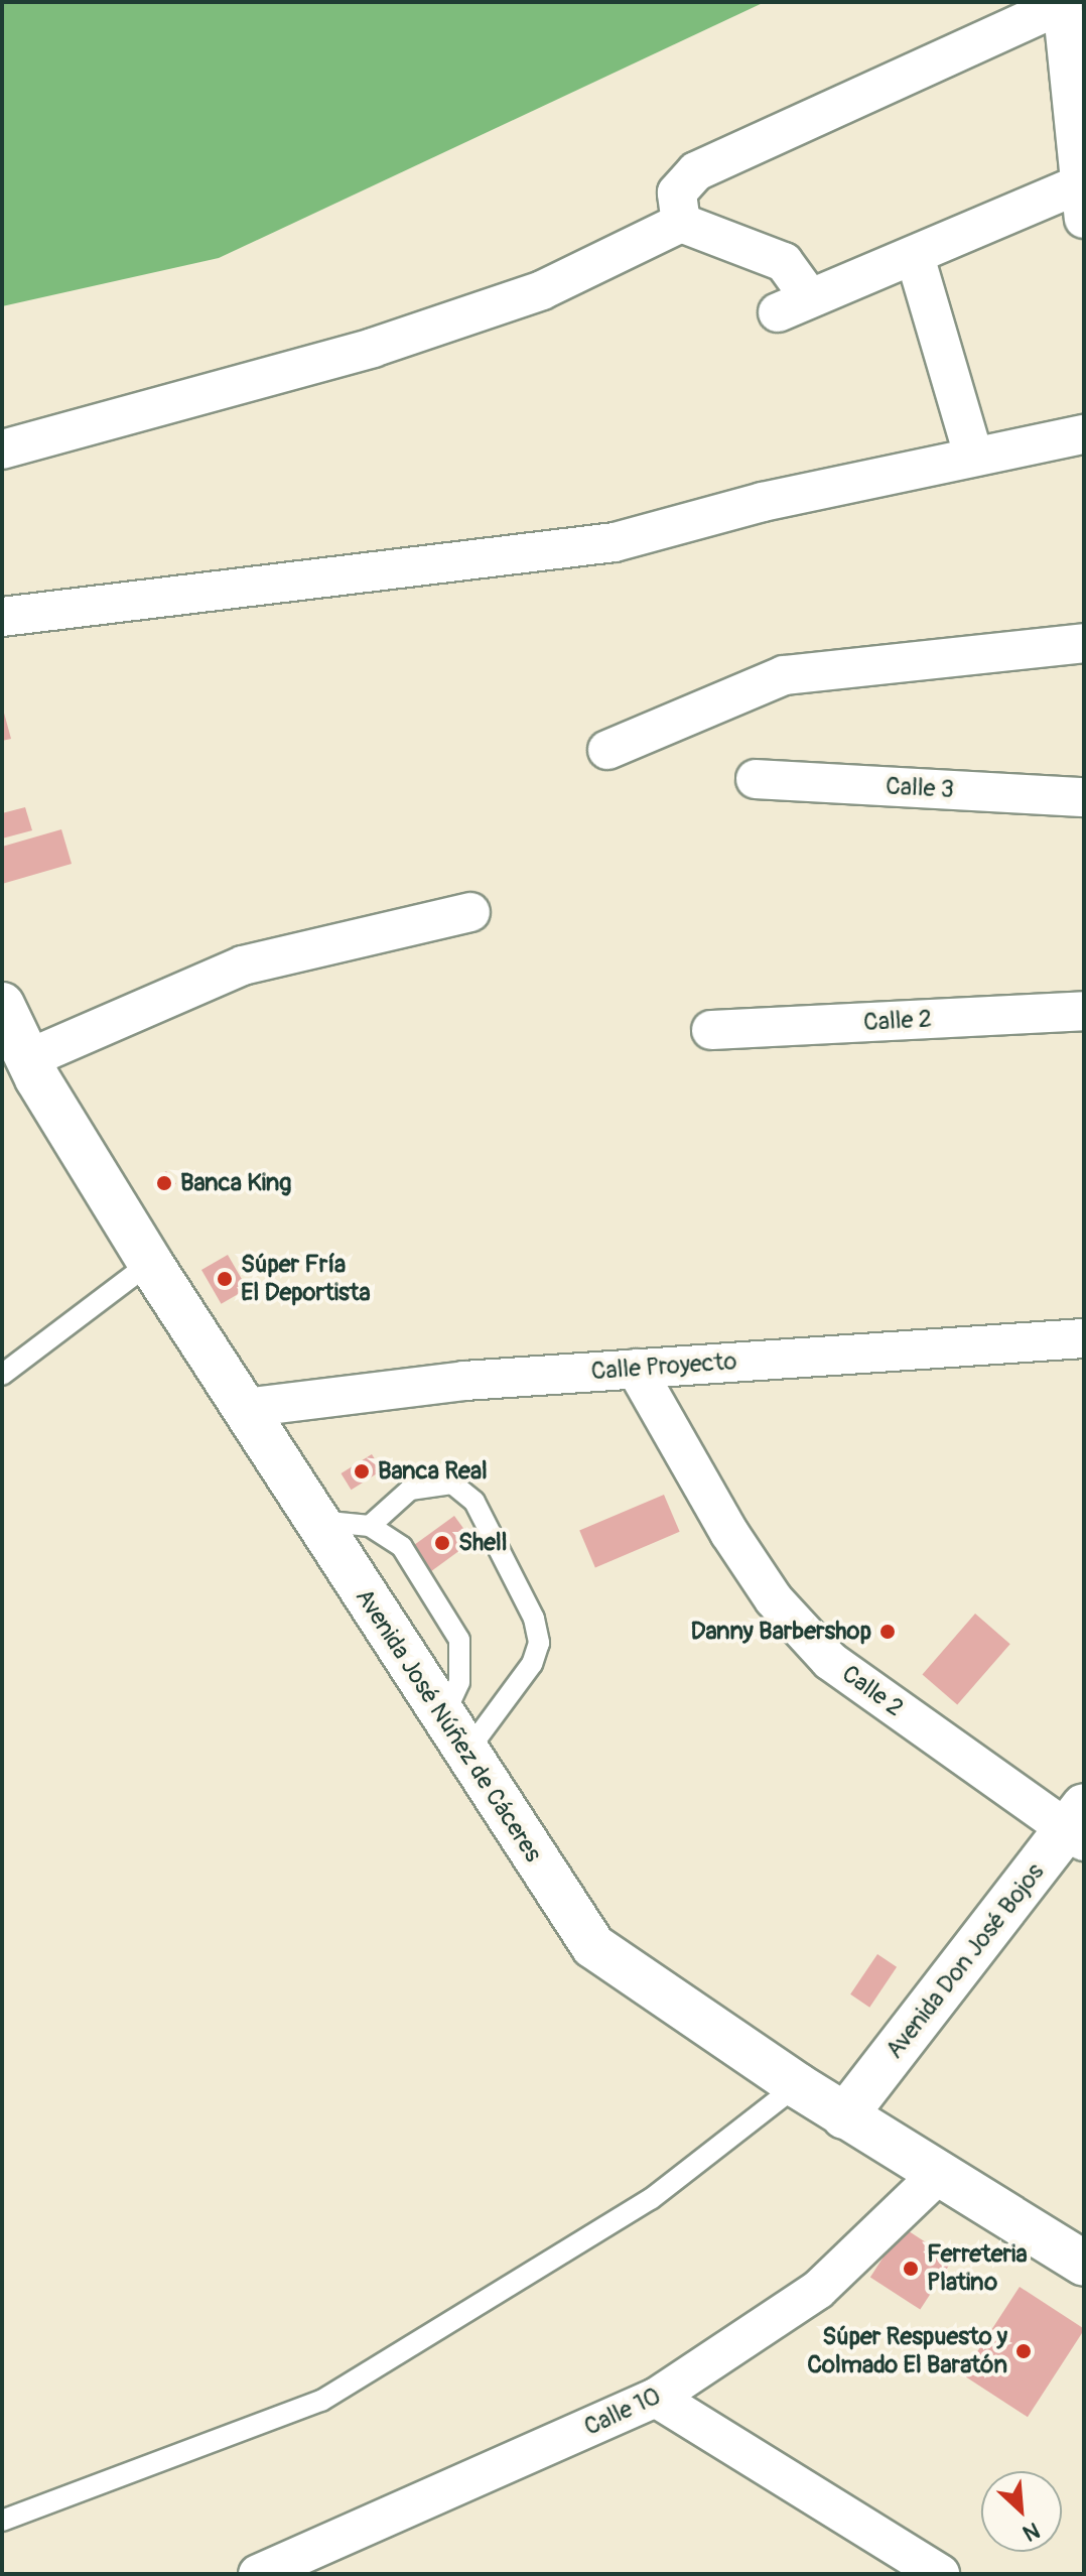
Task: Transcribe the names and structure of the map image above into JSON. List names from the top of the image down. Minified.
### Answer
{"streets":{"main road":["Avenida José Núñez de Cáceres","Avenida Don José Bojos"],"street":["Calle 3","Calle 2","Calle Proyecto","Calle 10"]},"crossings":[["Calle 2","Calle Proyecto"],["Calle 2","Avenida Don José Bojos"],["Calle Proyecto","Avenida José Núñez de Cáceres"],["Avenida José Núñez de Cáceres","Avenida Don José Bojos"],["Avenida José Núñez de Cáceres","Calle 10"]],"places":["Banca King","Súper Fría El Deportista","Banca Real","Shell","Danny Barbershop","Ferreteria Platino","Súper Respuesto y Colmado El Baratón"],"north":"bottom right"}
